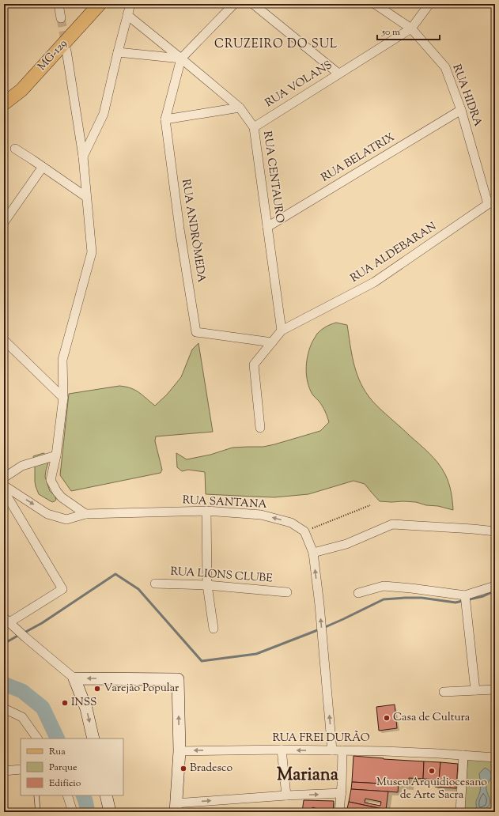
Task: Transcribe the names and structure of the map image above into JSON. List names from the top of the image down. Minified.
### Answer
{"streets":{"main road":["MG-129"],"street":["RUA VOLANS","RUA HIDRA","RUA BELATRIX","RUA CENTAURO","RUA ANDRÔMEDA","RUA ALDEBARAN","RUA SANTANA","RUA LIONS CLUBE","RUA FREI DURÃO"]},"crossings":[["RUA VOLANS","RUA HIDRA"],["RUA VOLANS","RUA CENTAURO"],["RUA HIDRA","RUA BELATRIX"],["RUA HIDRA","RUA ALDEBARAN"],["RUA BELATRIX","RUA CENTAURO"],["RUA CENTAURO","RUA ANDRÔMEDA"],["RUA CENTAURO","RUA ALDEBARAN"],["RUA ANDRÔMEDA","RUA ALDEBARAN"]],"districts":["CRUZEIRO DO SUL","Mariana"],"places":["Varejão Popular","INSS","Casa de Cultura","Bradesco","Museu Arquidiocesano de Arte Sacra"],"legend":["Rua","Parque","Edifício"],"scale_bar":"50 m"}
